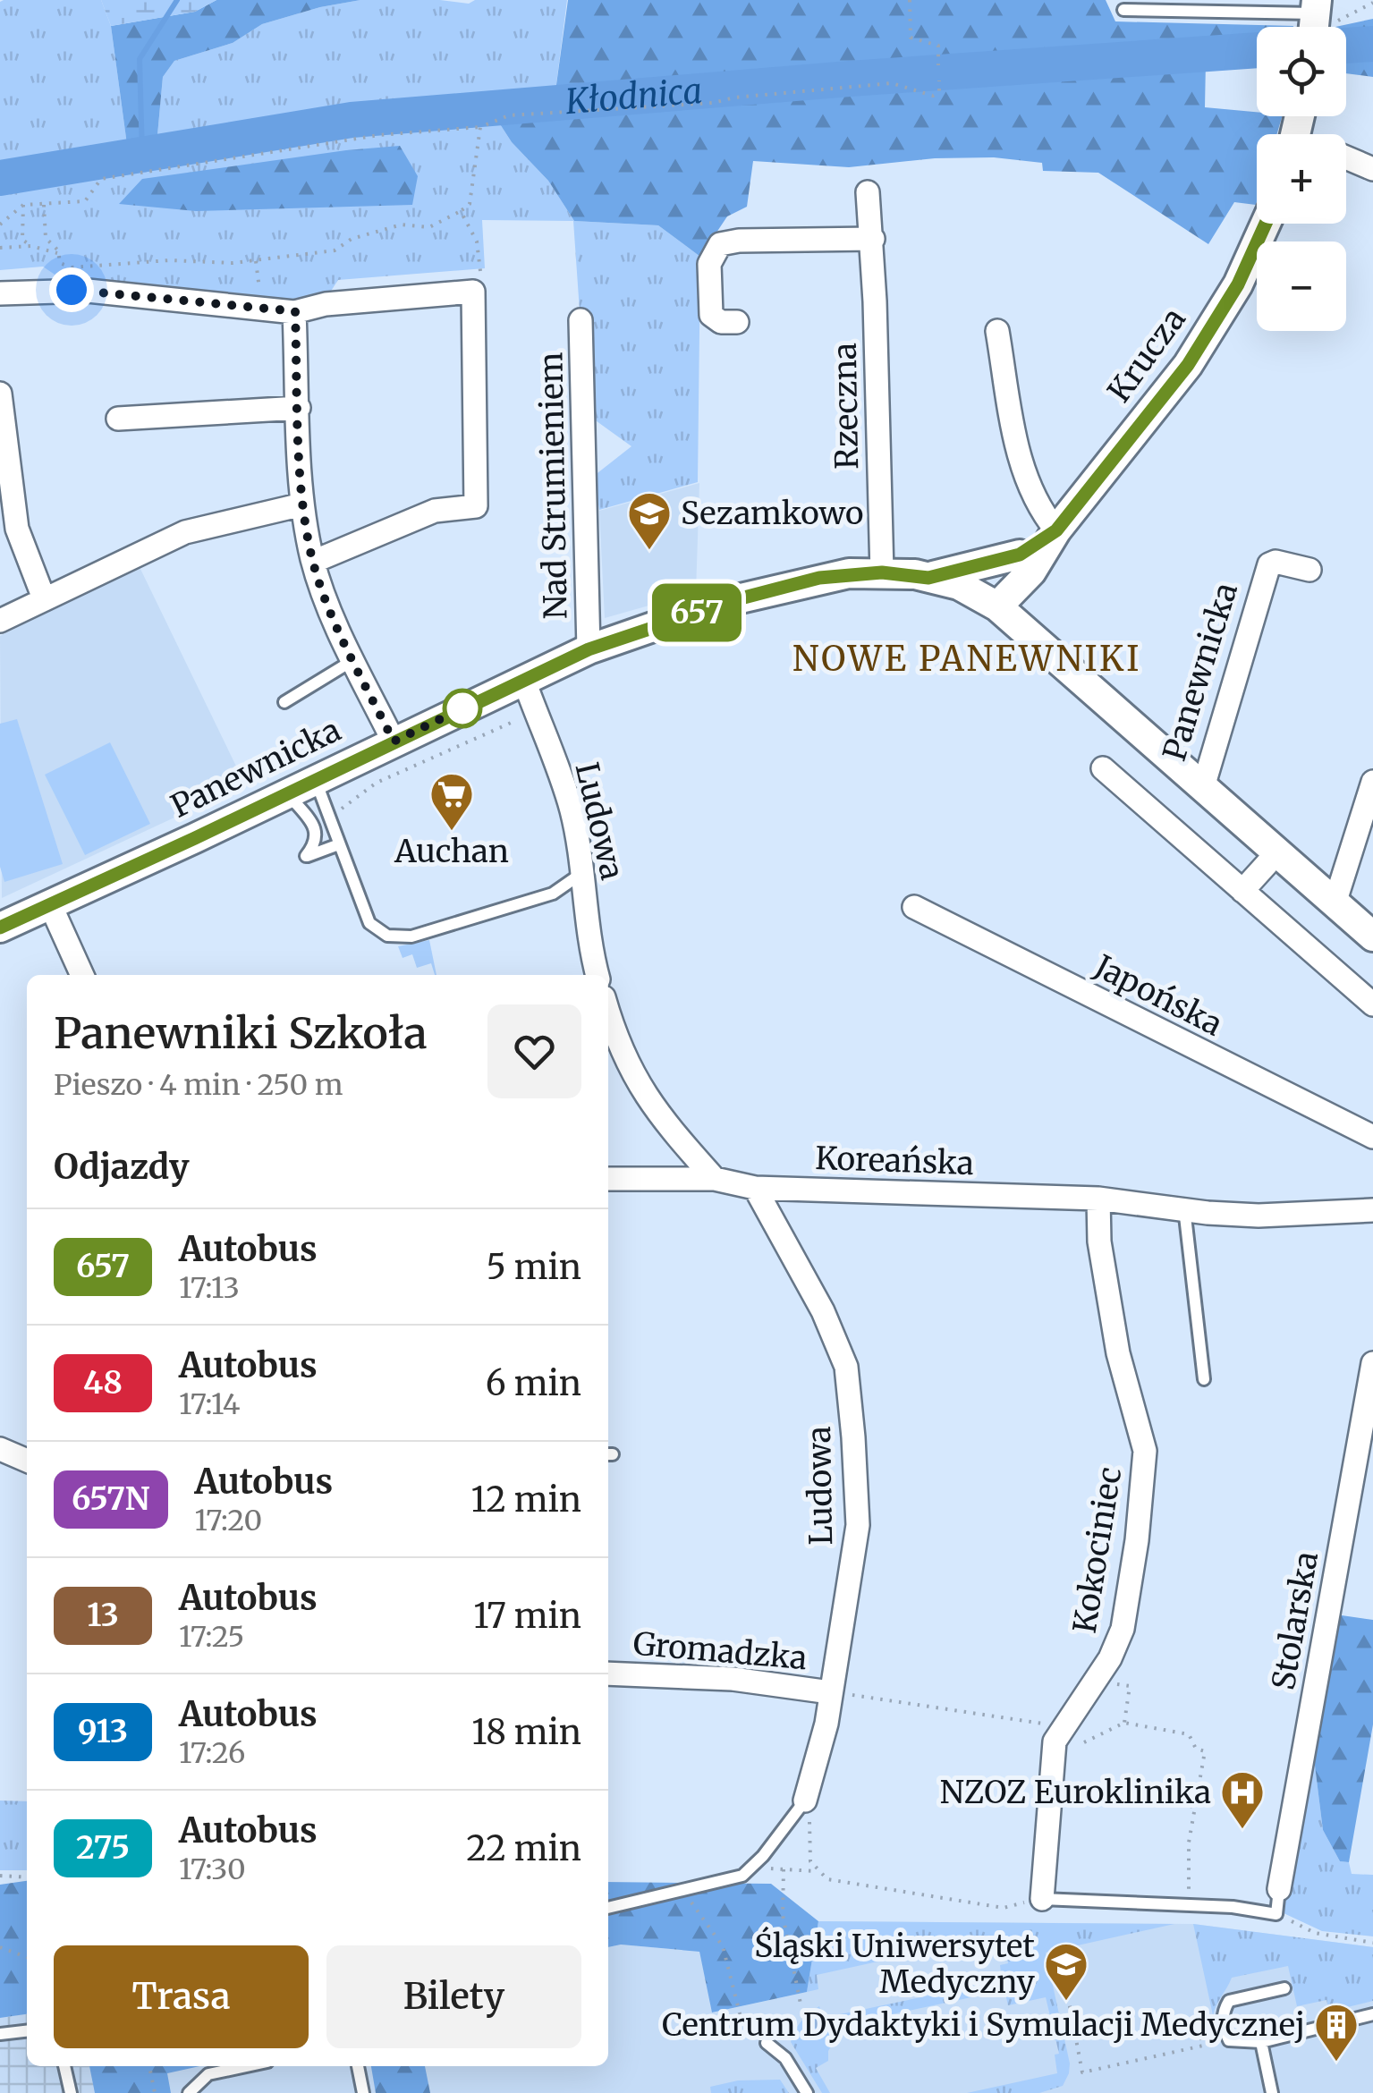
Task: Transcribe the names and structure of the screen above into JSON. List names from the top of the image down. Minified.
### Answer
{"streets":{"street":["Krucza","Rzeczna","Nad Strumieniem","Panewnicka","Ludowa","Japońska","Koreańska","Kokociniec","Stolarska","Gromadzka"]},"crossings":[["Krucza","Panewnicka"],["Rzeczna","Panewnicka"],["Nad Strumieniem","Panewnicka"],["Panewnicka","Ludowa"],["Ludowa","Koreańska"],["Ludowa","Gromadzka"],["Koreańska","Kokociniec"]],"districts":["NOWE PANEWNIKI"],"water":["Kłodnica"],"places":{"school or university":["Sezamkowo","Śląski Uniwersytet Medyczny"],"supermarket":["Auchan"],"hospital":["NZOZ Euroklinika"],"building":["Centrum Dydaktyki i Symulacji Medycznej"]},"lines":["bus line 657"],"page":{"on_map":"657","map_buttons":["+","−"],"heading":[["Panewniki Szkoła","Pieszo · 4 min · 250 m"],"Odjazdy"],"list":[{"mark":"657","name":"Autobus","note":"17:13","value":"5 min"},{"mark":"48","name":"Autobus","note":"17:14","value":"6 min"},{"mark":"657N","name":"Autobus","note":"17:20","value":"12 min"},{"mark":"13","name":"Autobus","note":"17:25","value":"17 min"},{"mark":"913","name":"Autobus","note":"17:26","value":"18 min"},{"mark":"275","name":"Autobus","note":"17:30","value":"22 min"}],"buttons":["Trasa","Bilety"]}}
